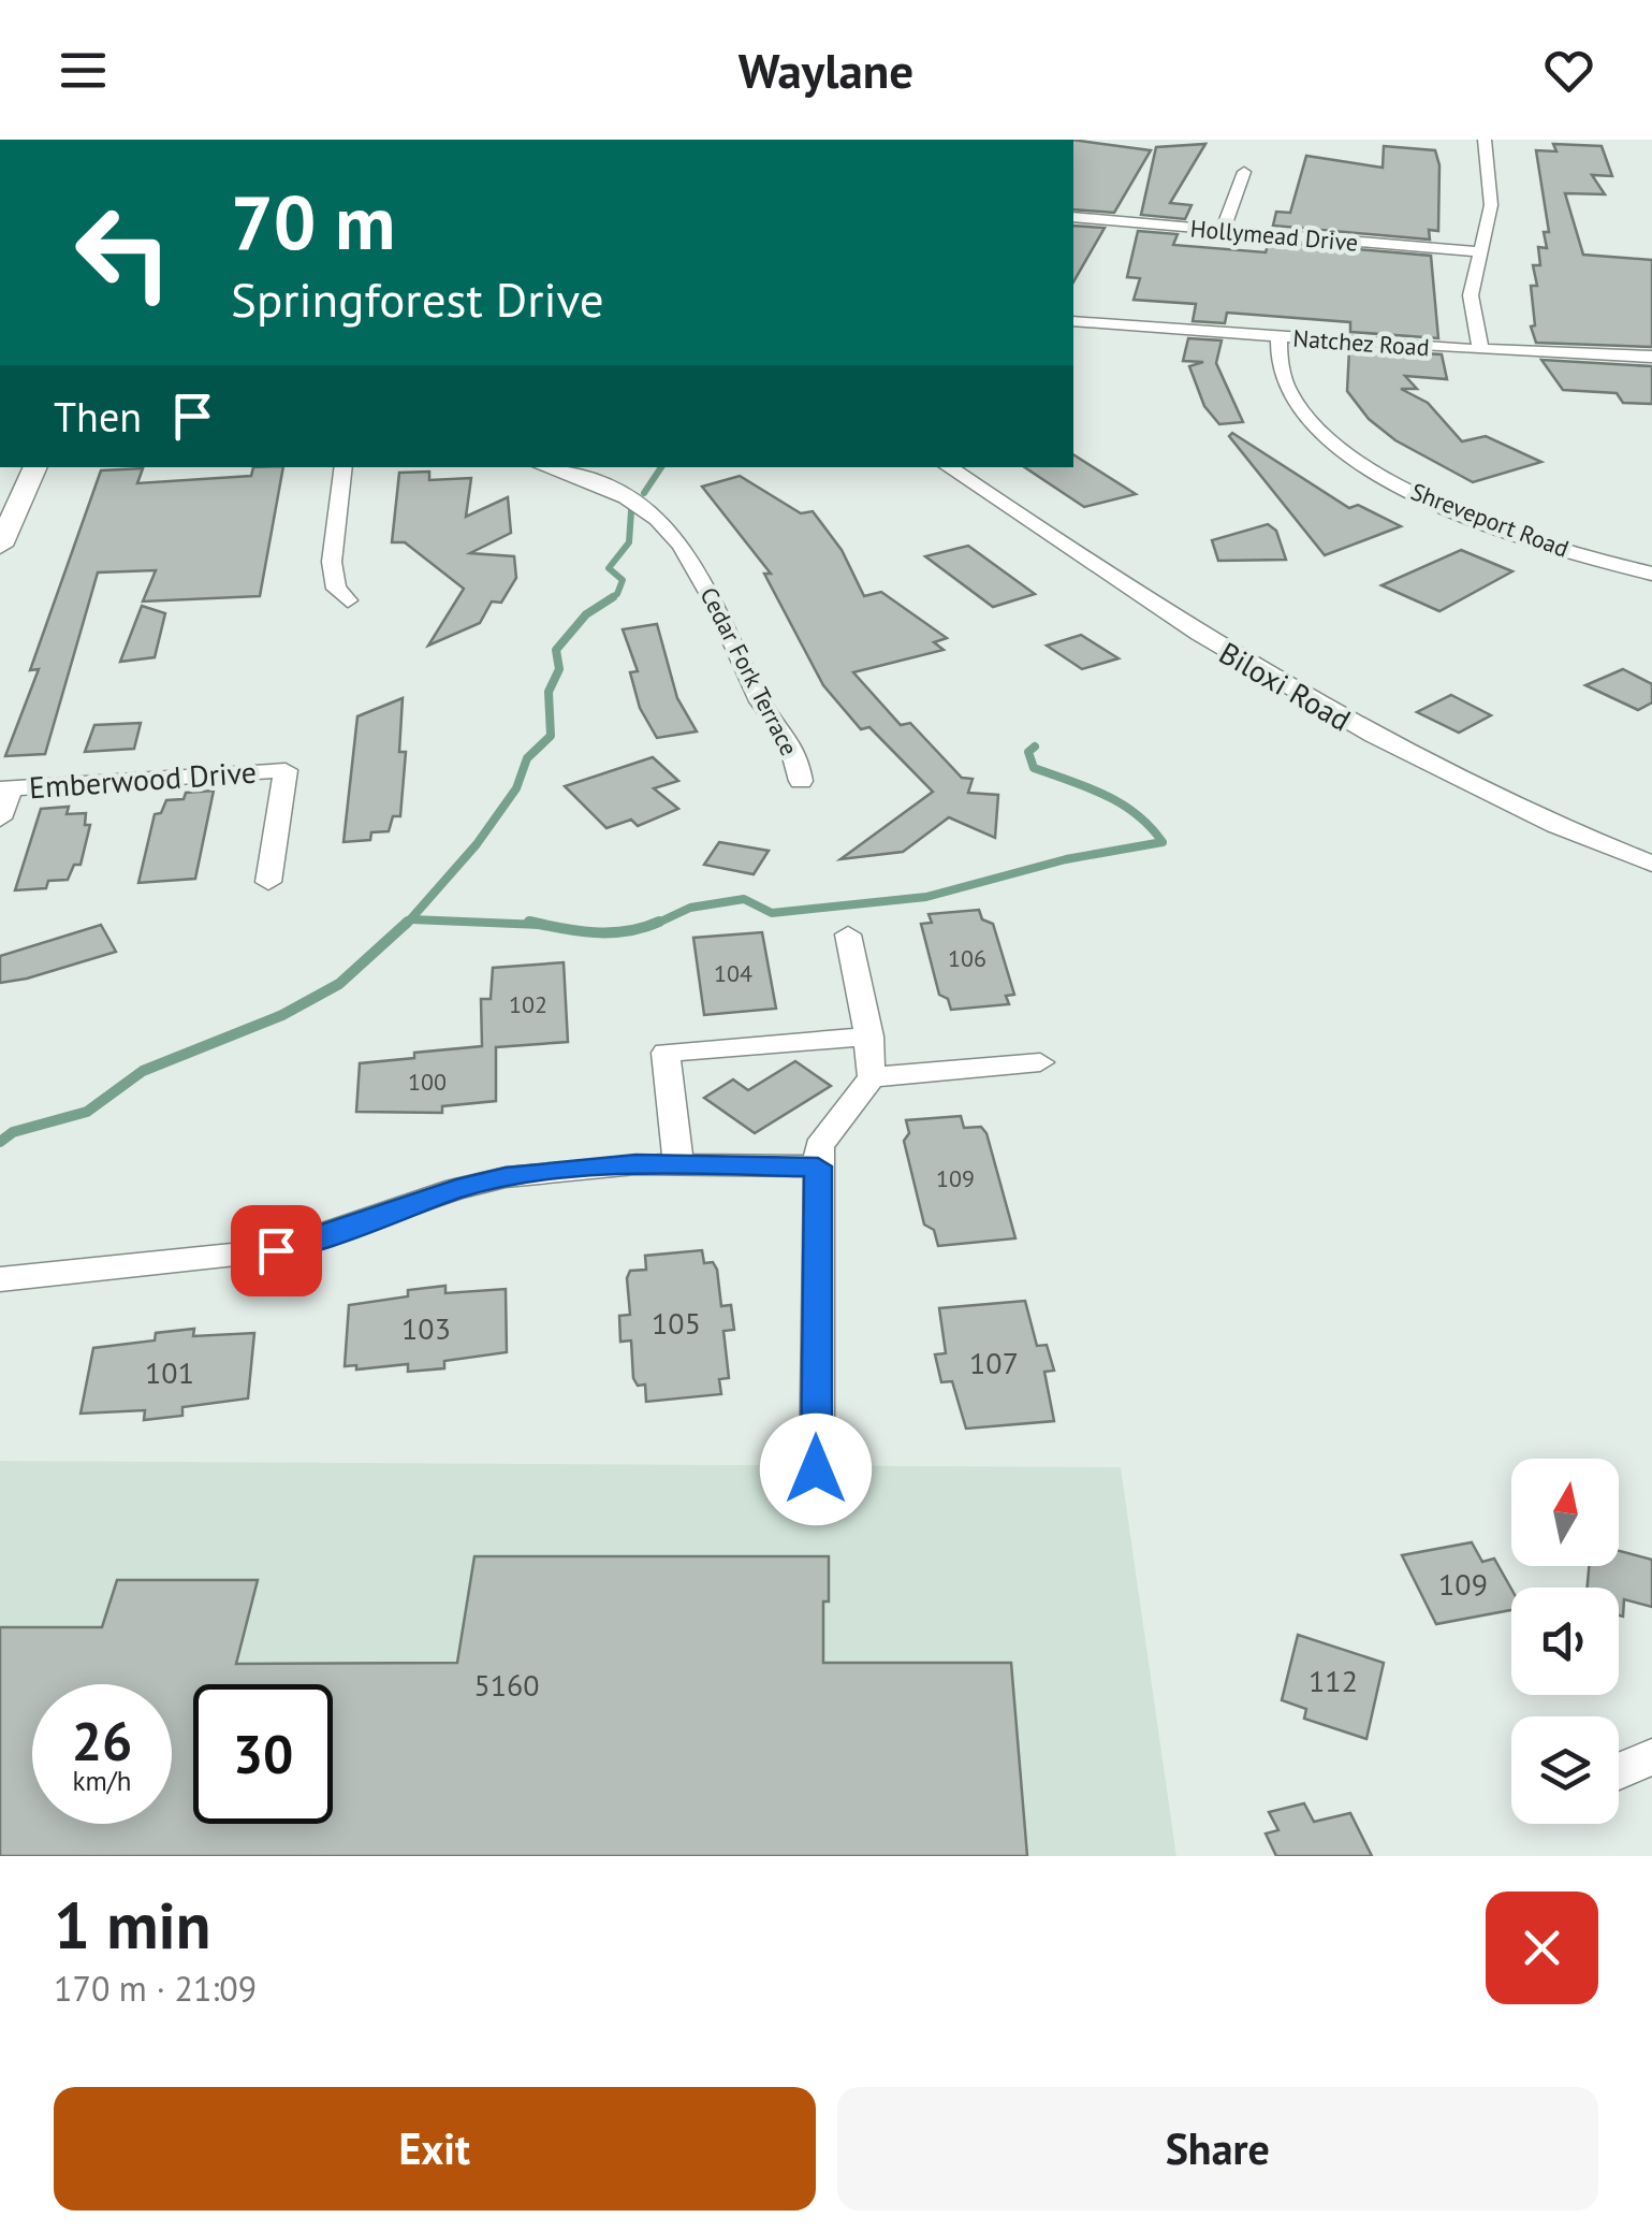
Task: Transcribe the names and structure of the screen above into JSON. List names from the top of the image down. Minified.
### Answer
{"streets":{"street":["Hollymead Drive","Natchez Road","Shreveport Road","Cedar Fork Terrace","Biloxi Road","Emberwood Drive"]},"crossings":[["Natchez Road","Shreveport Road"]],"house_numbers":["106","104","102","100","109","105","103","107","101","109","112","5160"],"north":"top","page":{"header":"Waylane","turn":["70 m","Springforest Drive"],"then":"Then","speed":"26 km/h","limit":"30","heading":["1 min","170 m · 21:09"],"buttons":["Exit","Share"]}}
